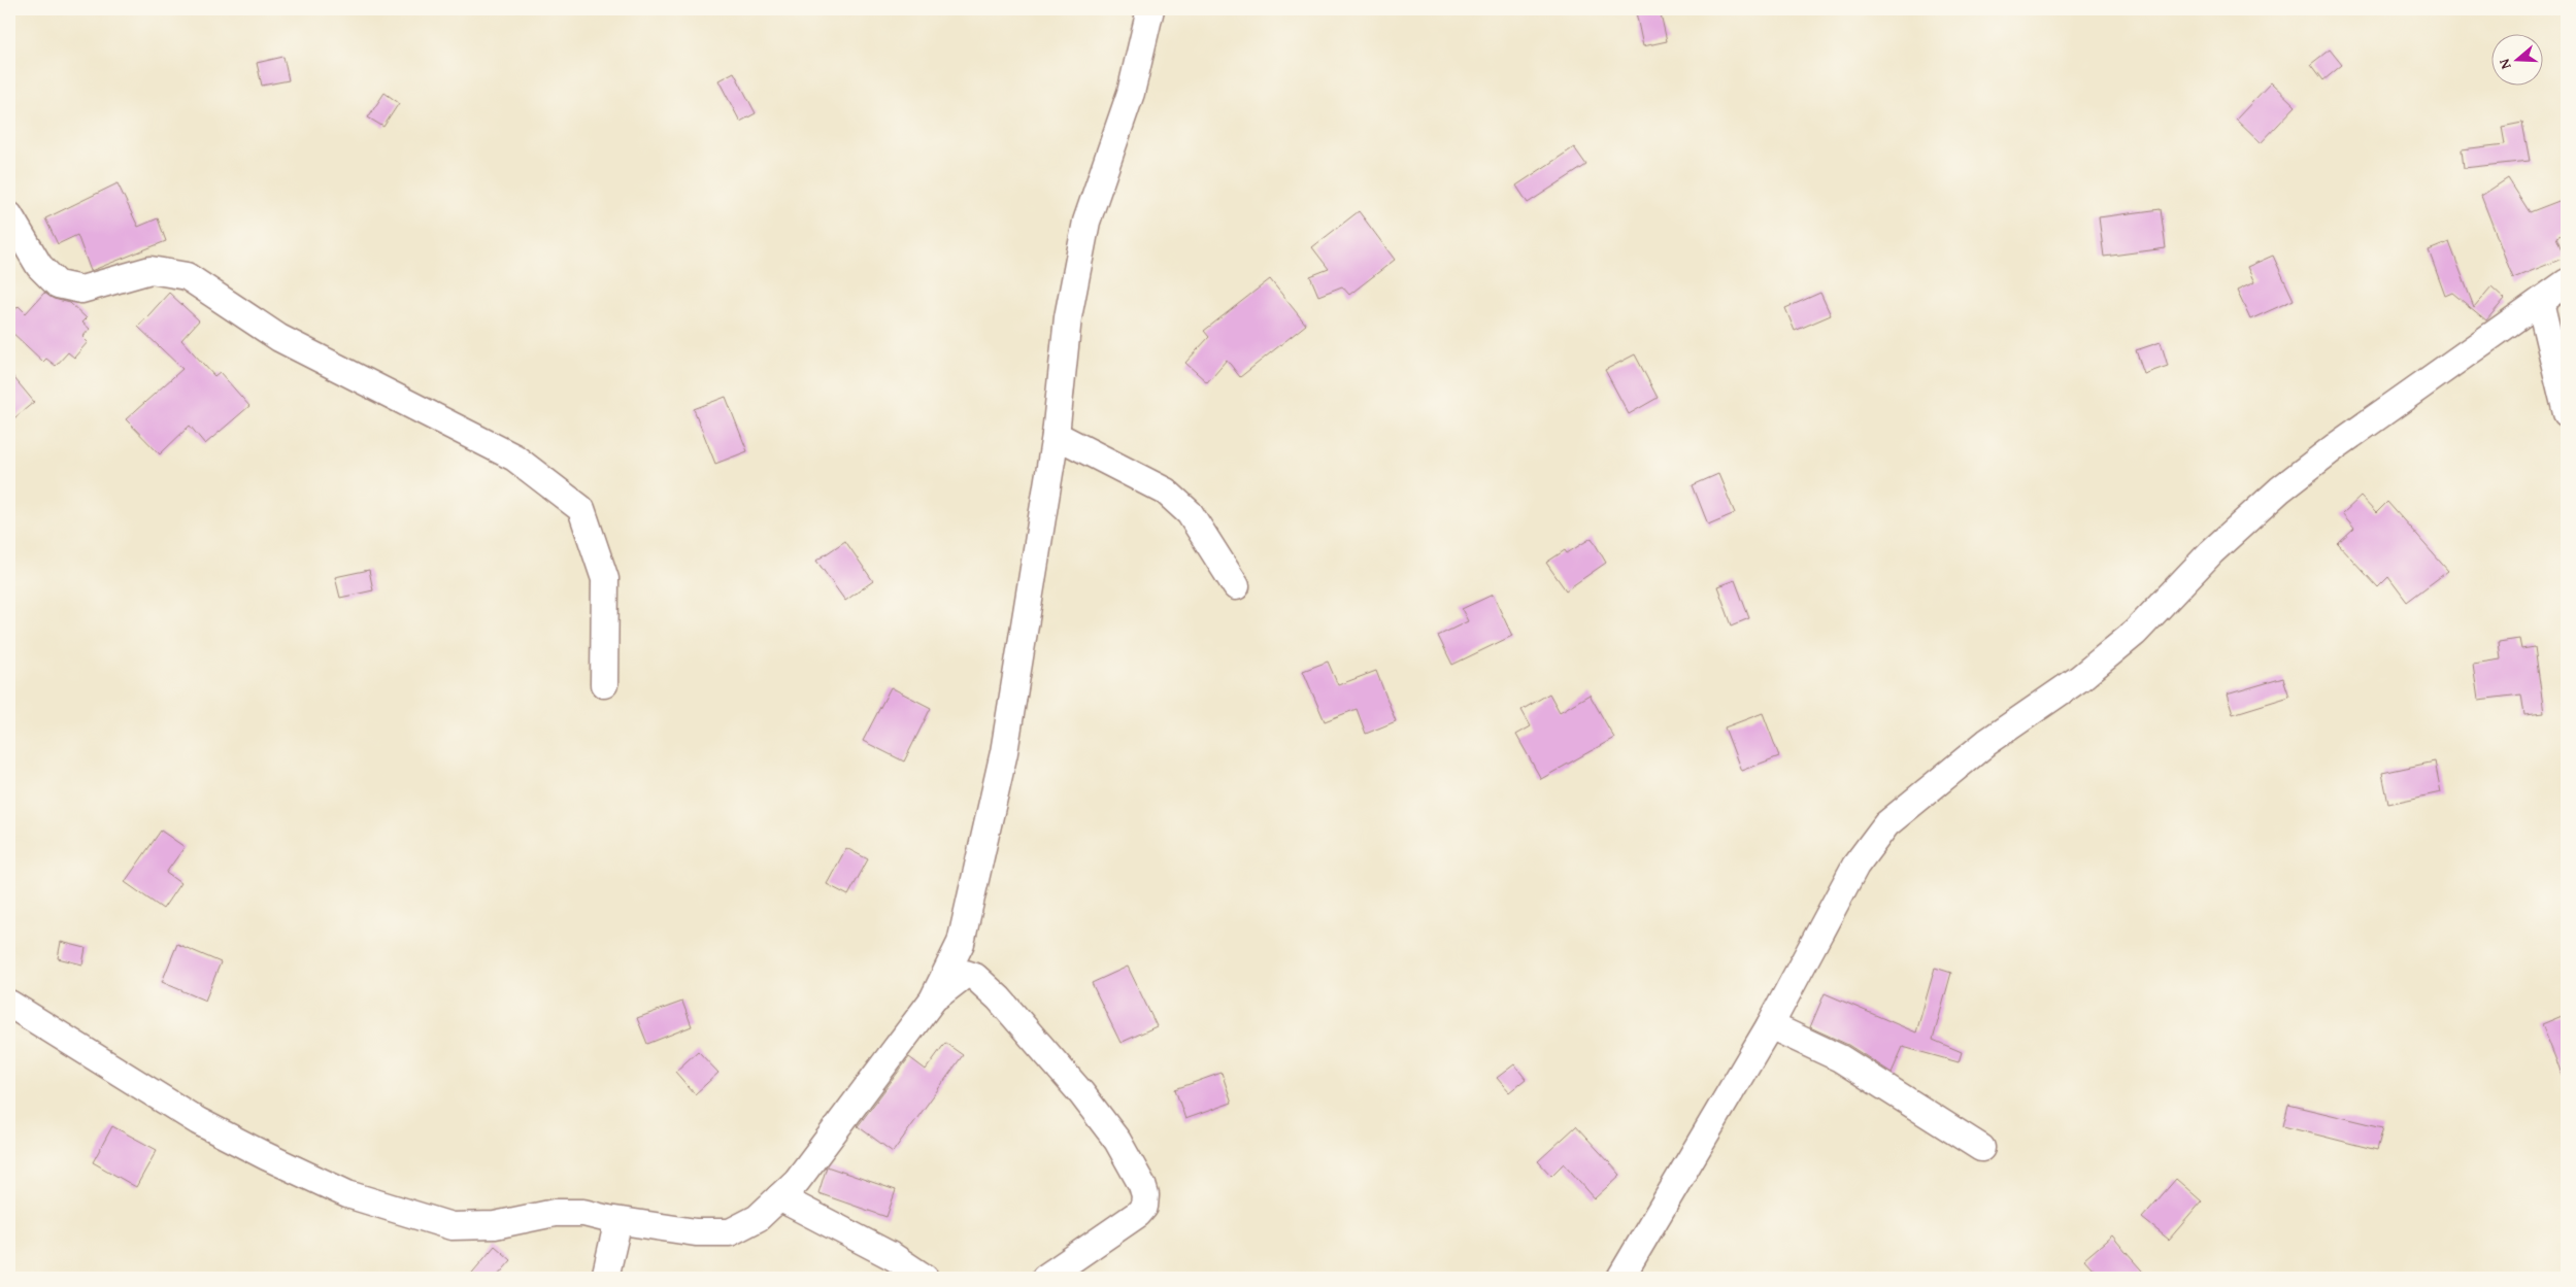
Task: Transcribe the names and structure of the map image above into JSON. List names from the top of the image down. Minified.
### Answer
{"north":"left"}
